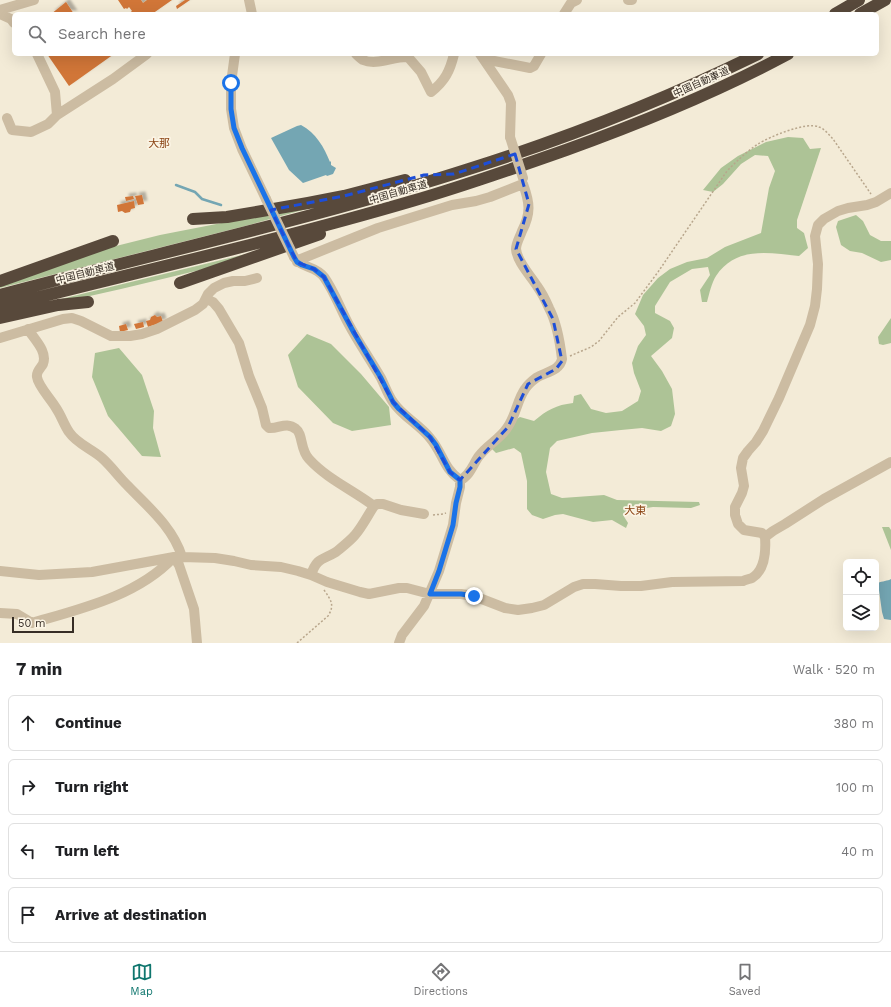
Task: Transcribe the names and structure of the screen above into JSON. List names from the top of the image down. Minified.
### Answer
{"streets":{"highway":["中国自動車道"]},"districts":["大那","大東"],"scale_bar":"50 m","page":{"search":"Search here","scale":"50 m","heading":["7 min","Walk · 520 m"],"list":[["Continue","380 m"],["Turn right","100 m"],["Turn left","40 m"],"Arrive at destination"],"nav":["Map","Directions","Saved"]}}
